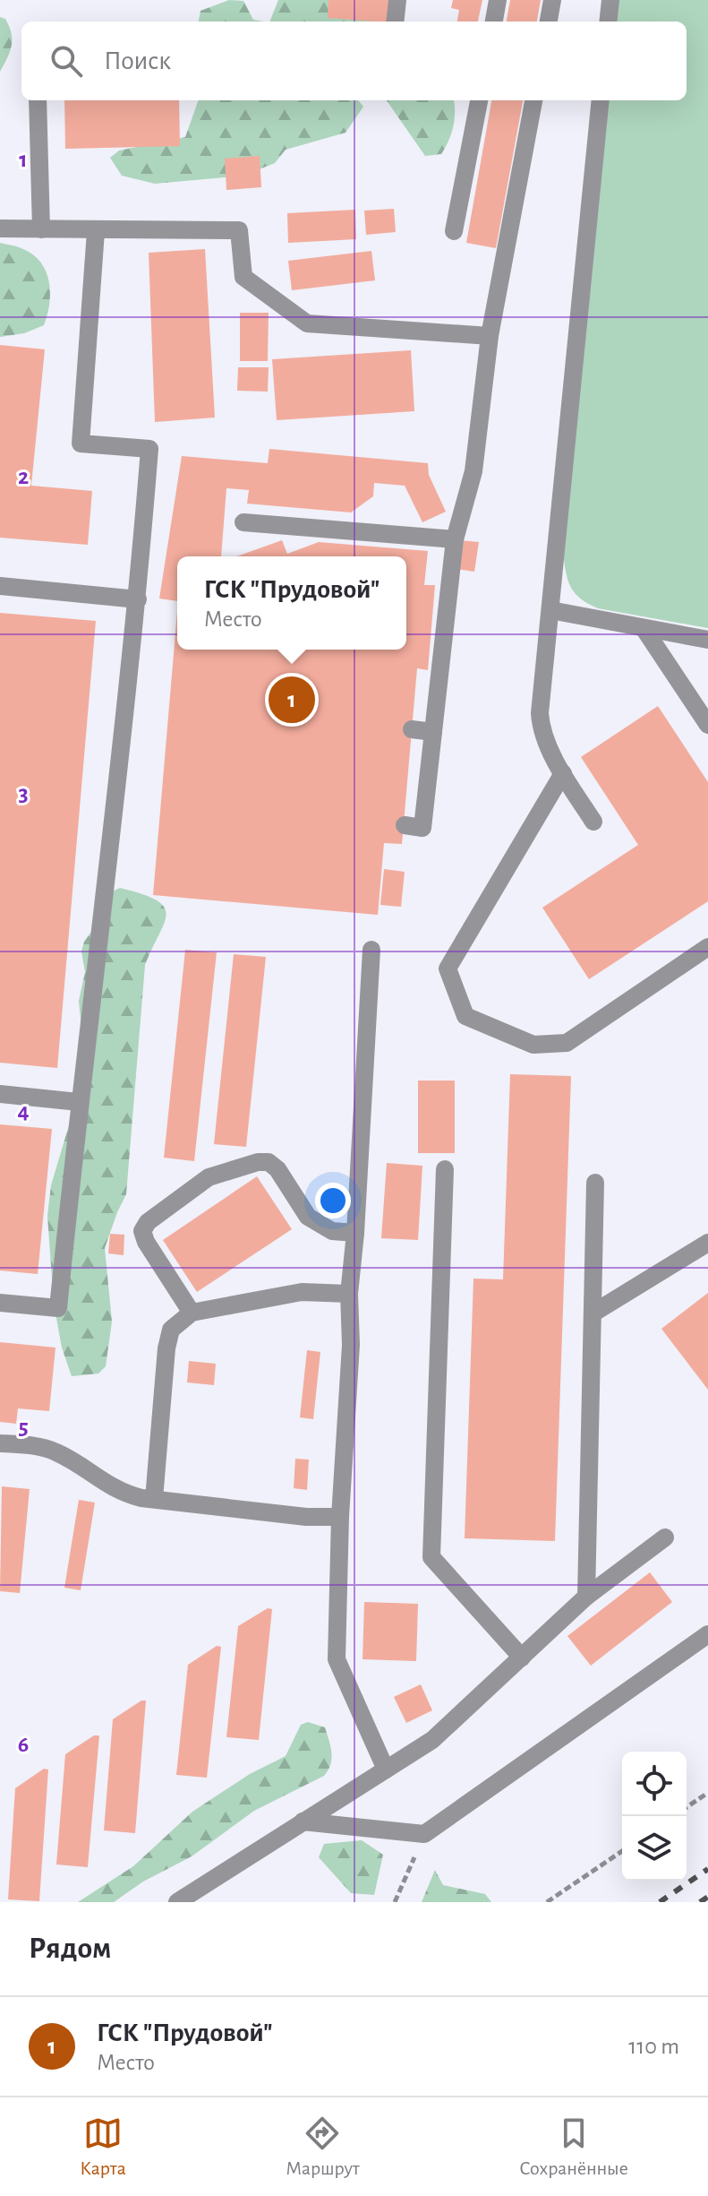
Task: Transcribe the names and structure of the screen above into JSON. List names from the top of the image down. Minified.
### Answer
{"page":{"search":"Поиск","popup":["ГСК \"Прудовой\"","Место"],"pins":"1","heading":"Рядом","list":[{"mark":"1","name":"ГСК \"Прудовой\"","note":"Место","value":"110 m"}],"nav":["Карта","Маршрут","Сохранённые"]},"grid":{"rows":["1","2","3","4","5","6"]}}
